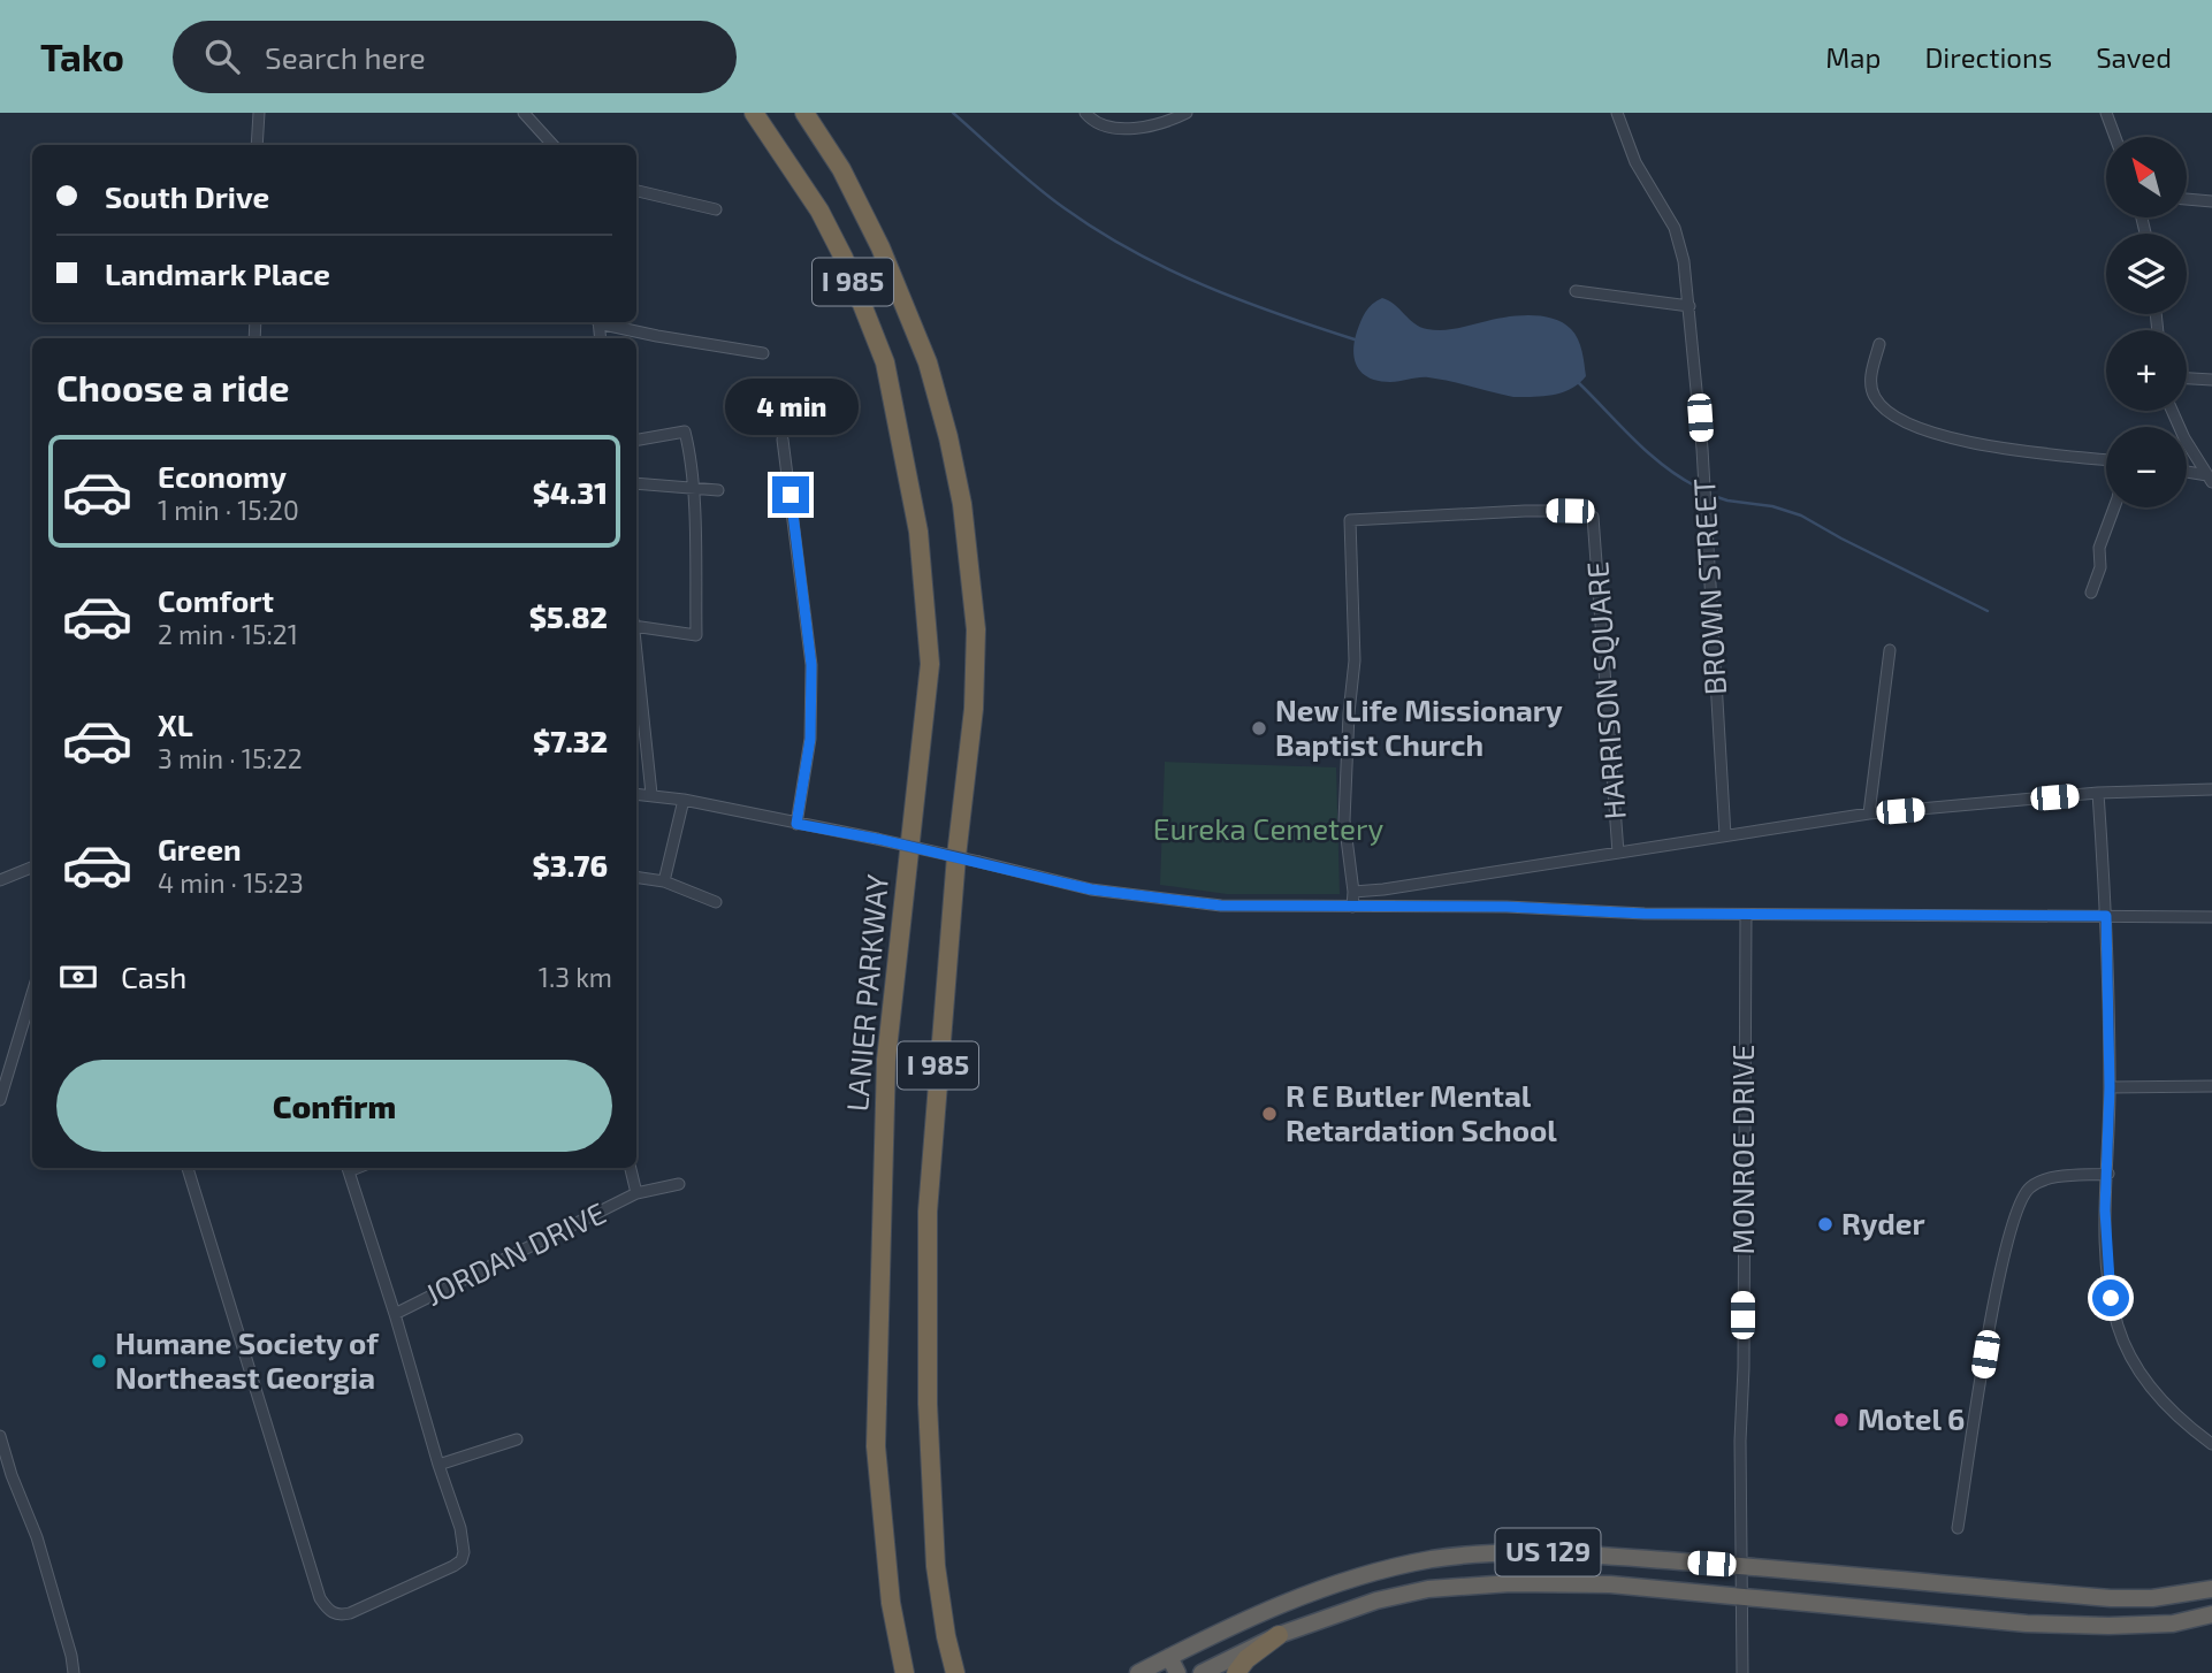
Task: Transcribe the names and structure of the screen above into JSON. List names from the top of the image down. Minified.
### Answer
{"streets":{"highway":["I 985","LANIER PARKWAY","US 129"],"street":["BROWN STREET","HARRISON SQUARE","MONROE DRIVE","JORDAN DRIVE"]},"crossings":[["MONROE DRIVE","US 129"]],"parks":["Eureka Cemetery"],"places":["New Life Missionary Baptist Church","R E Butler Mental Retardation School","Ryder","Humane Society of Northeast Georgia","Motel 6"],"north":"top left","page":{"header":"Tako","search":"Search here","nav":["Map","Directions","Saved"],"map_buttons":["+","−"],"banner":["South Drive","Landmark Place"],"heading":"Choose a ride","bubble":"4 min","list":[{"name":"Economy","note":"1 min · 15:20","value":"$4.31"},{"name":"Comfort","note":"2 min · 15:21","value":"$5.82"},{"name":"XL","note":"3 min · 15:22","value":"$7.32"},{"name":"Green","note":"4 min · 15:23","value":"$3.76"}],"pay":["Cash","1.3 km"],"buttons":"Confirm"}}
